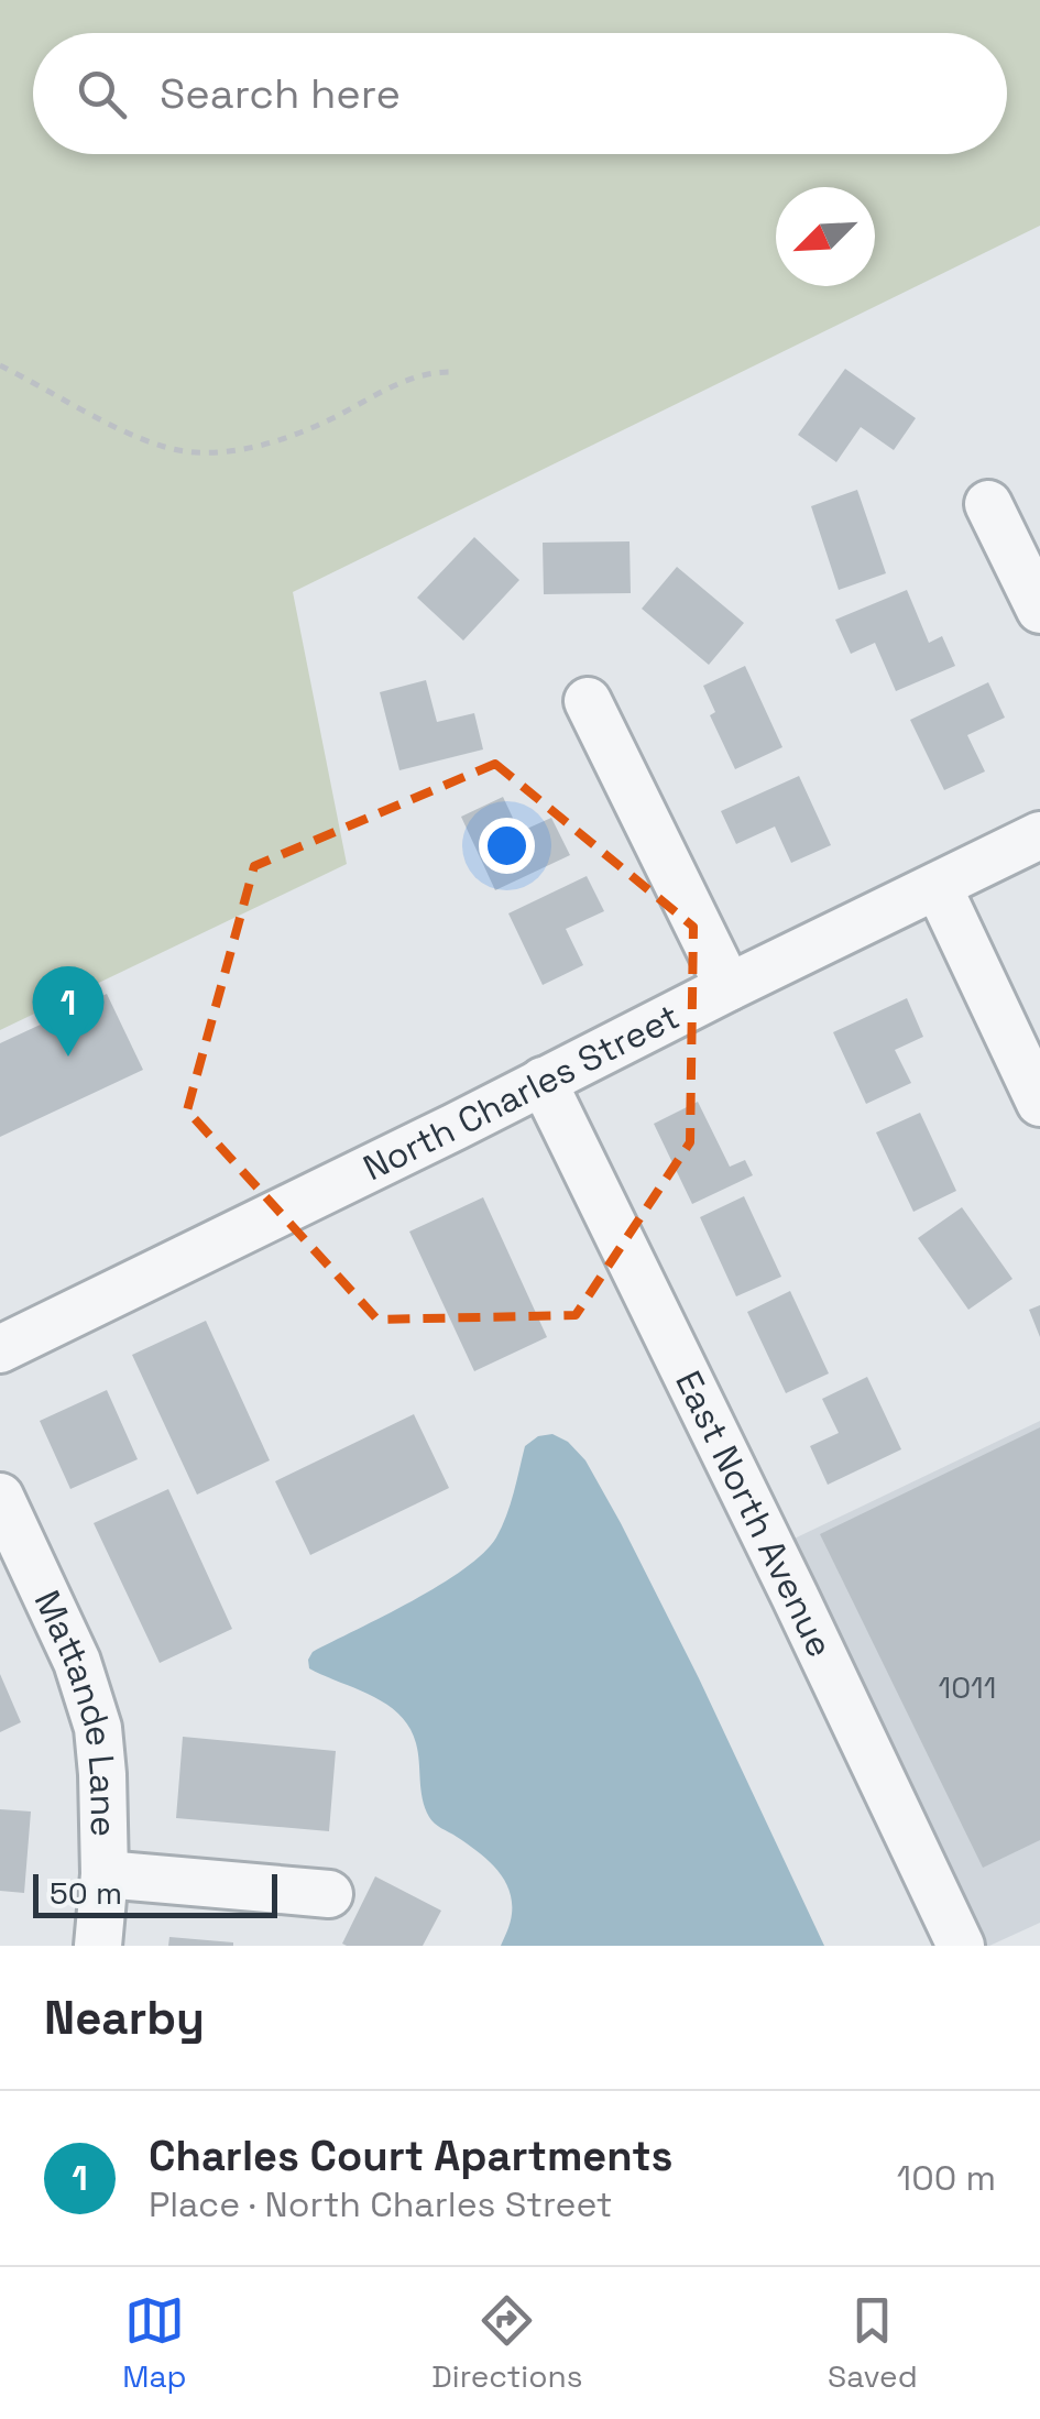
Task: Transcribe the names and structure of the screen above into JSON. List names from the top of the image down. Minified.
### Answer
{"streets":{"street":["North Charles Street","East North Avenue","Mattande Lane"]},"crossings":[["North Charles Street","East North Avenue"]],"house_numbers":["1011"],"scale_bar":"50 m","north":"bottom left","page":{"search":"Search here","pins":"1","scale":"50 m","heading":"Nearby","list":[{"mark":"1","name":"Charles Court Apartments","note":"Place · North Charles Street","value":"100 m"}],"nav":["Map","Directions","Saved"]}}
